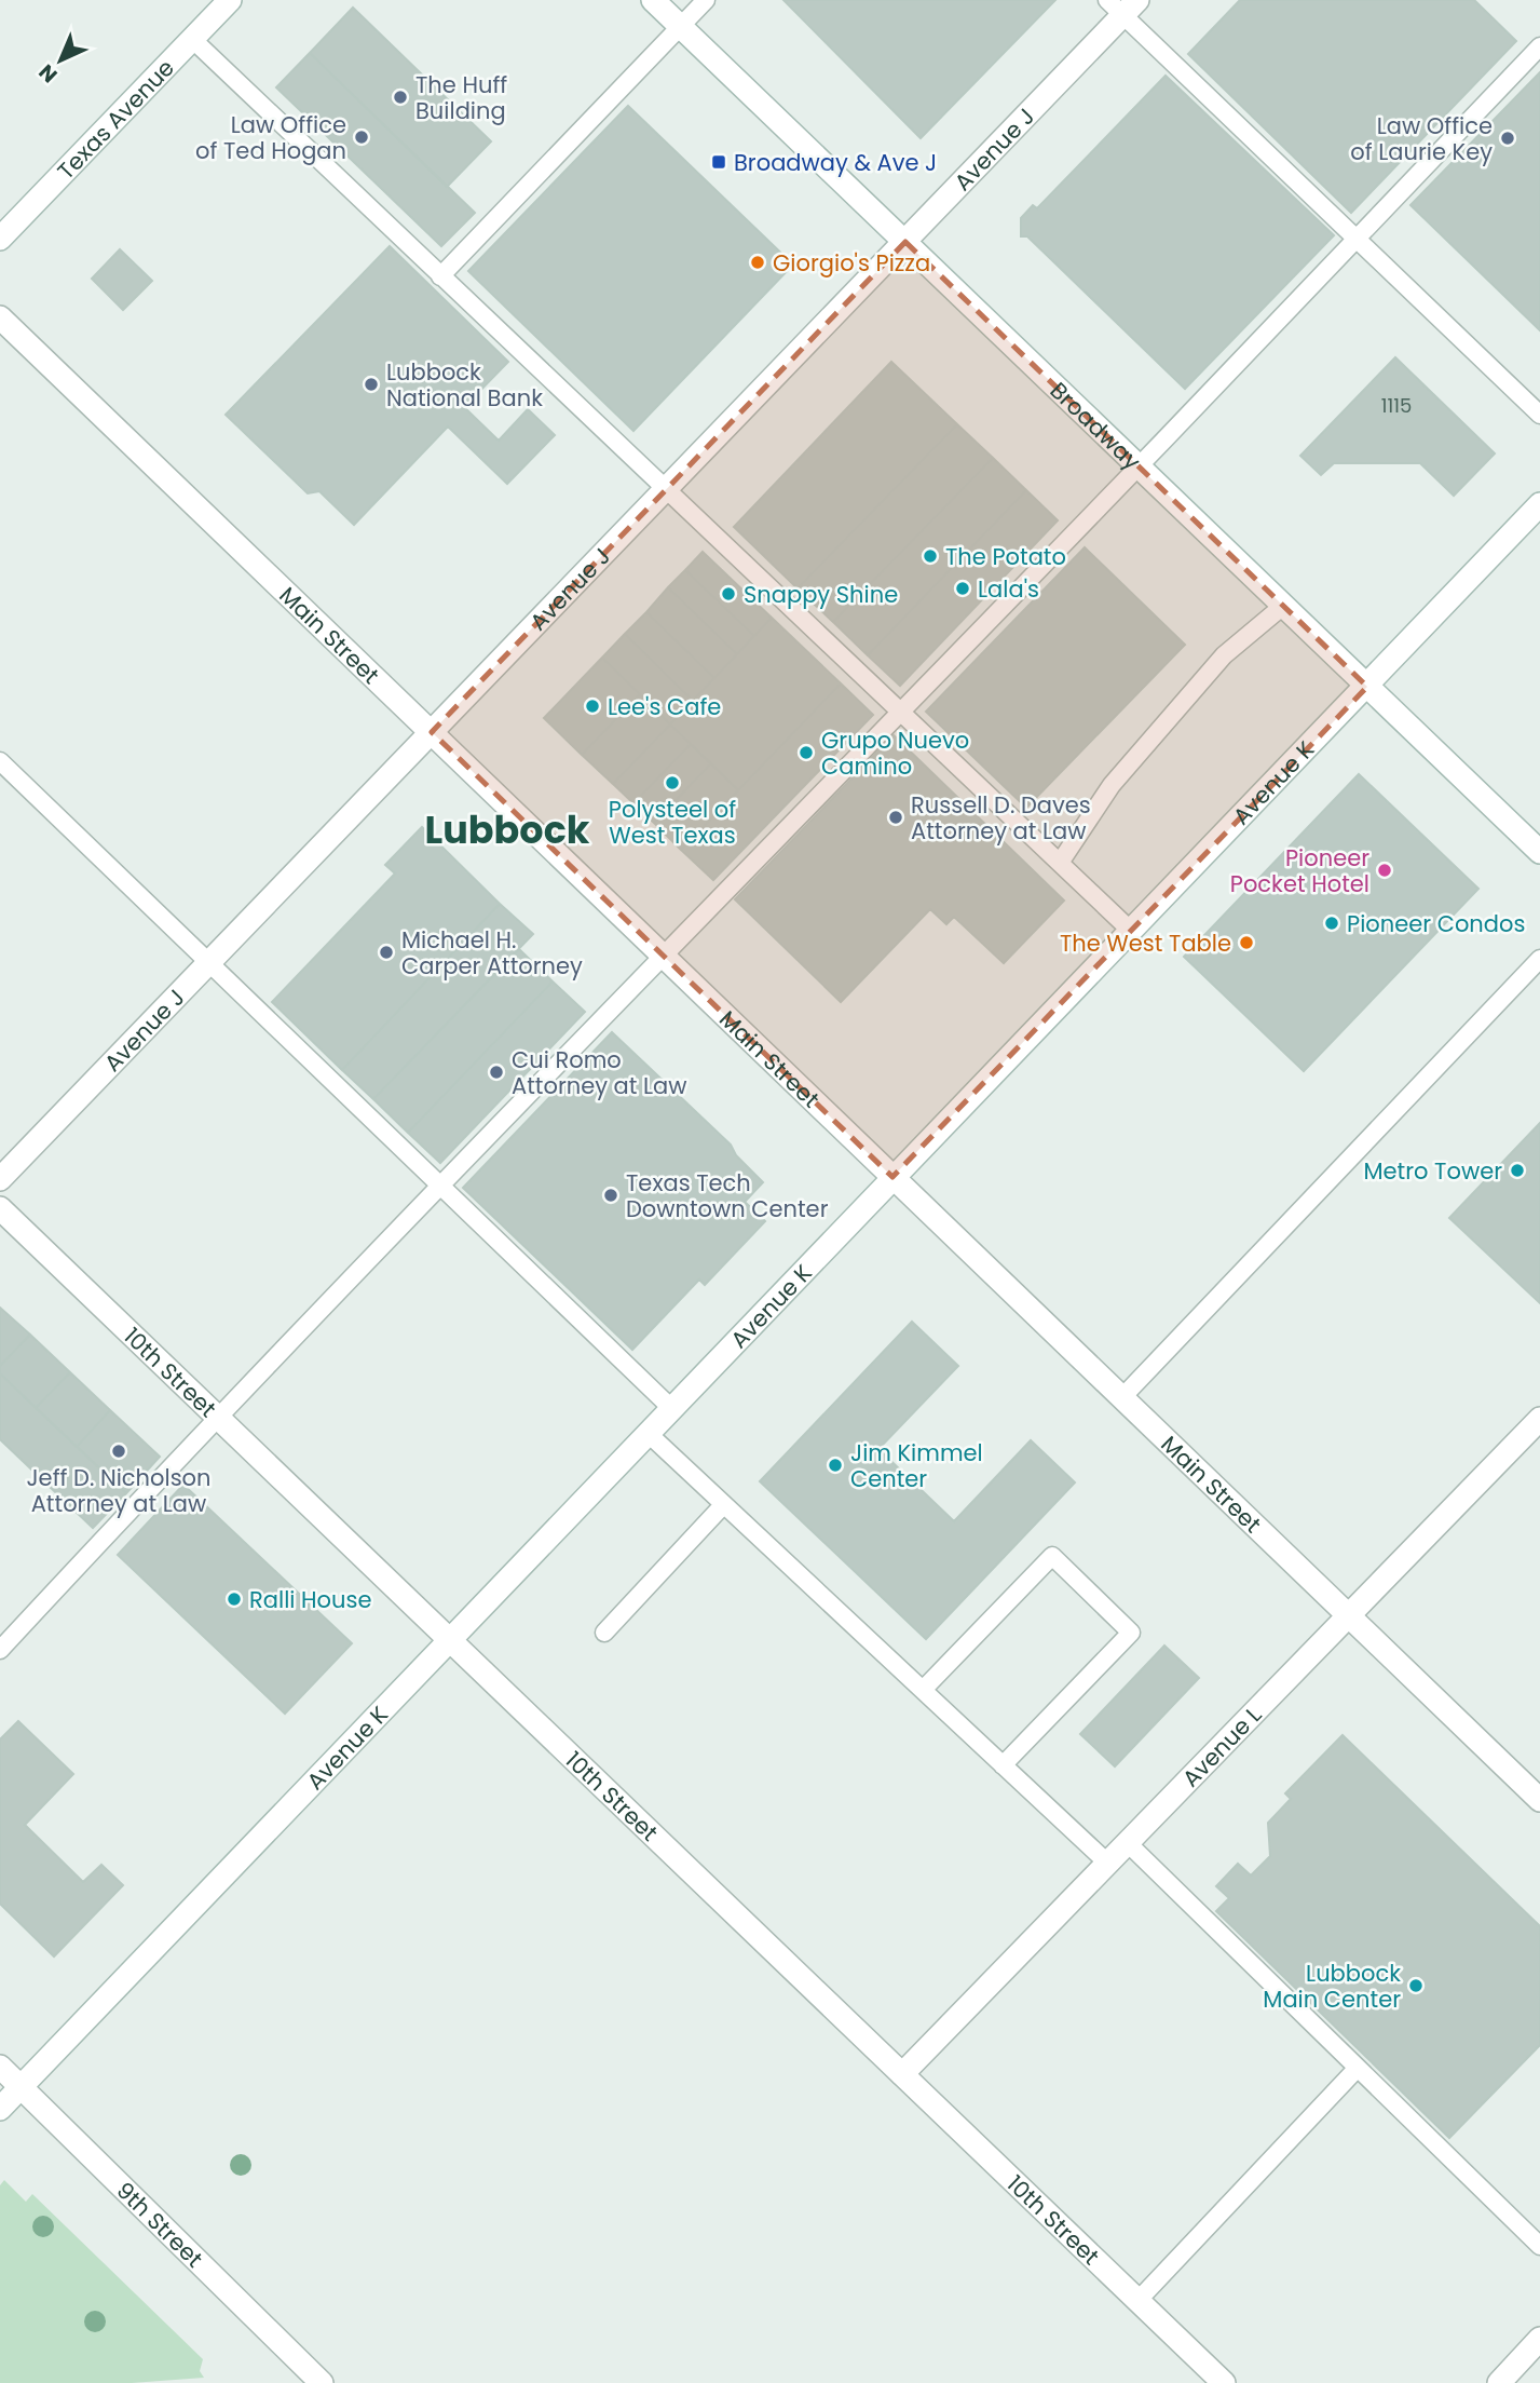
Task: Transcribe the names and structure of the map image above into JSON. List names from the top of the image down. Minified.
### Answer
{"streets":{"street":["Texas Avenue","Avenue J","Broadway","Main Street","Avenue K","10th Street","Avenue L","9th Street"]},"crossings":[["Avenue J","Broadway"],["Avenue J","Main Street"],["Broadway","Avenue K"],["Main Street","Avenue K"],["Main Street","Avenue L"],["Avenue K","10th Street"],["Avenue K","9th Street"],["10th Street","Avenue L"]],"districts":["Lubbock"],"places":{"other":["The Huff Building","Law Office of Ted Hogan","Law Office of Laurie Key","Giorgio's Pizza","Lubbock National Bank","The Potato","Lala's","Snappy Shine","Lee's Cafe","Grupo Nuevo Camino","Polysteel of West Texas","Russell D. Daves Attorney at Law","Pioneer Pocket Hotel","Pioneer Condos","The West Table","Michael H. Carper Attorney","Cui Romo Attorney at Law","Metro Tower","Texas Tech Downtown Center","Jeff D. Nicholson Attorney at Law","Jim Kimmel Center","Ralli House","Lubbock Main Center"],"transit":["Broadway & Ave J"]},"house_numbers":["1115"],"north":"bottom left"}
